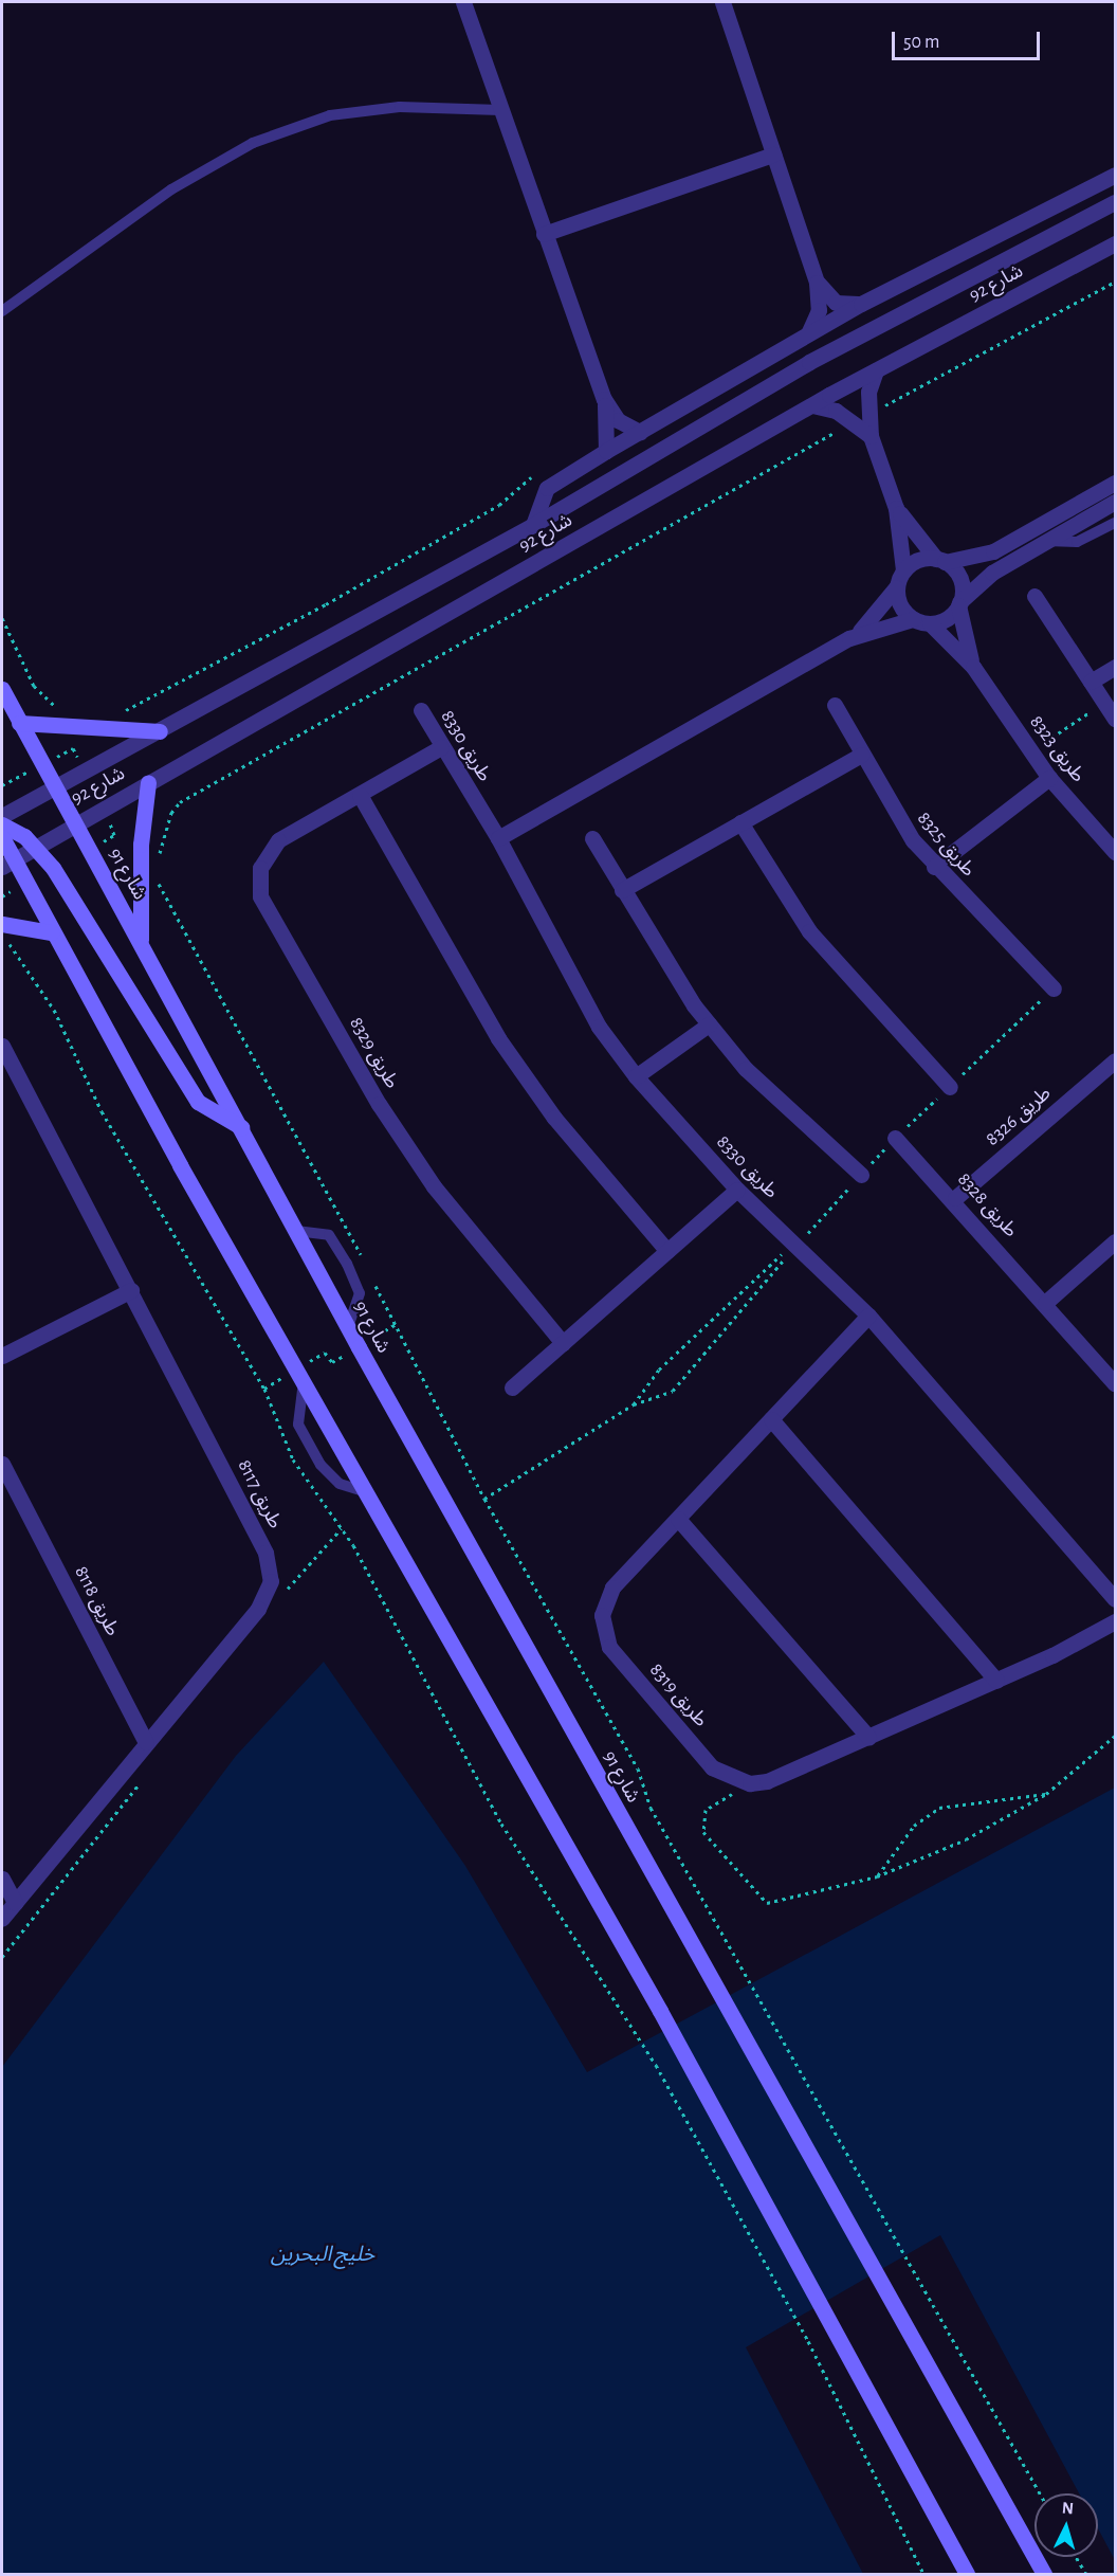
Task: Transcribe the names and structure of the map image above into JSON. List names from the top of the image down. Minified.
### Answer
{"streets":{"street":["شارع 92","طريق 8330","طريق 8323","طريق 8325","شارع 91","طريق 8329","طريق 8326","طريق 8328","طريق 8117","طريق 8118","طريق 8319"]},"crossings":[["شارع 92","شارع 91"],["طريق 8330","طريق 8329"],["طريق 8330","طريق 8319"],["طريق 8326","طريق 8328"],["طريق 8117","طريق 8118"]],"water":["خليج البحرين"],"scale_bar":"50 m","north":"top"}
